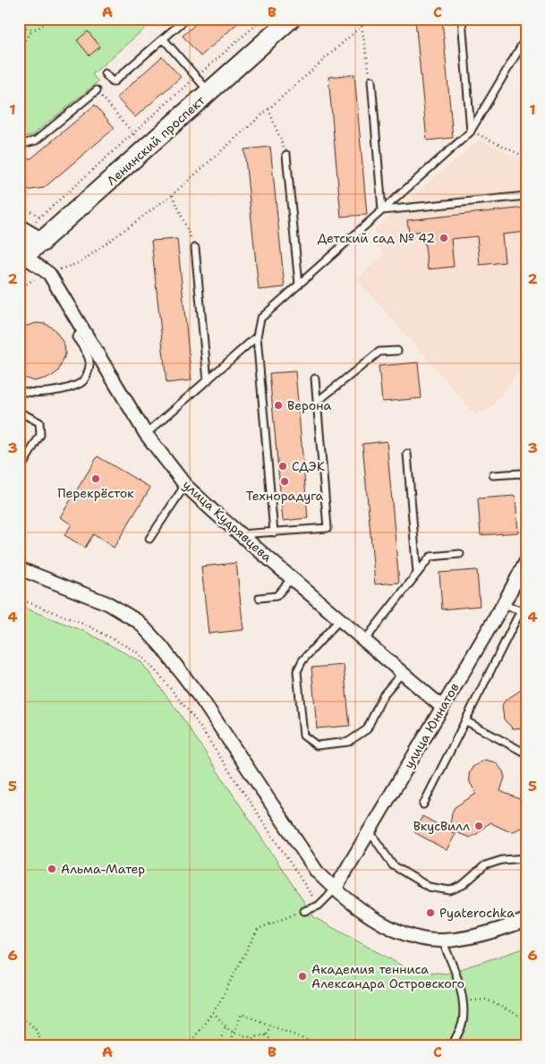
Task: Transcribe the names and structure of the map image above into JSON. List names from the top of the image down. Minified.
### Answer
{"streets":{"main road":["Ленинский проспект"],"street":["улица Кудрявцева","улица Юннатов"]},"crossings":[["Ленинский проспект","улица Кудрявцева"],["улица Кудрявцева","улица Юннатов"]],"places":["Детский сад № 42","Верона","СДЭК","Перекрёсток","Технорадуга","ВкусВилл","Альма-Матер","Pyaterochka","Академия тенниса Александра Островского"],"grid":{"columns":["A","B","C"],"rows":["1","2","3","4","5","6"]}}
